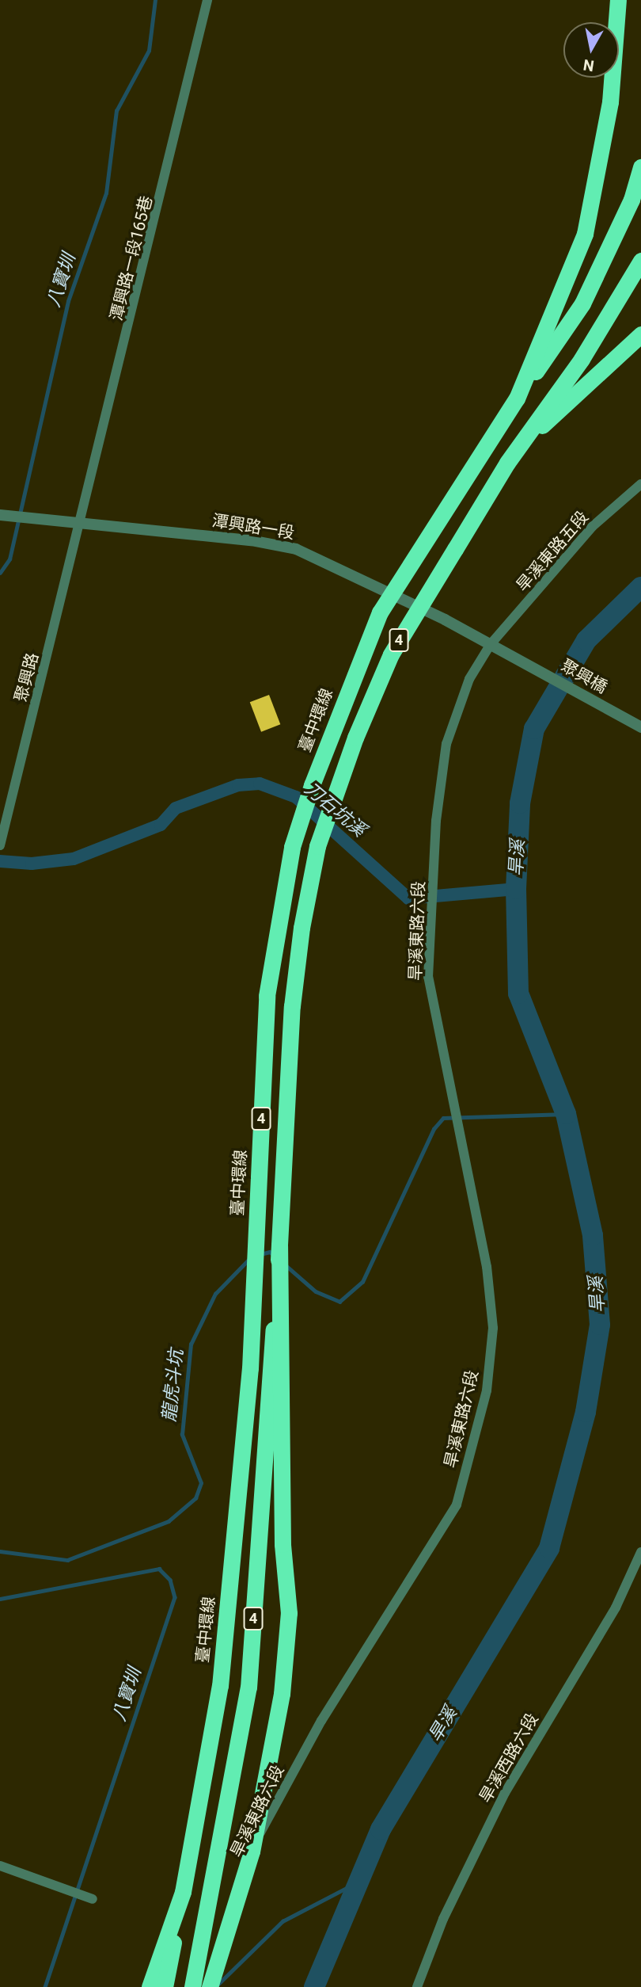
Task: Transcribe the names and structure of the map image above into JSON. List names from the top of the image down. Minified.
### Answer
{"streets":{"highway":["4","臺中環線"],"street":["潭興路一段165巷","潭興路一段","旱溪東路五段","聚興橋","聚興路","旱溪東路六段","旱溪西路六段"]},"crossings":[["潭興路一段165巷","潭興路一段"],["潭興路一段165巷","聚興路"],["潭興路一段","旱溪東路五段"],["潭興路一段","聚興橋"],["潭興路一段","聚興路"],["潭興路一段","旱溪東路六段"],["旱溪東路五段","旱溪東路六段"]],"water":["八寶圳","刀石坑溪","旱溪","龍虎斗坑"],"north":"bottom"}
